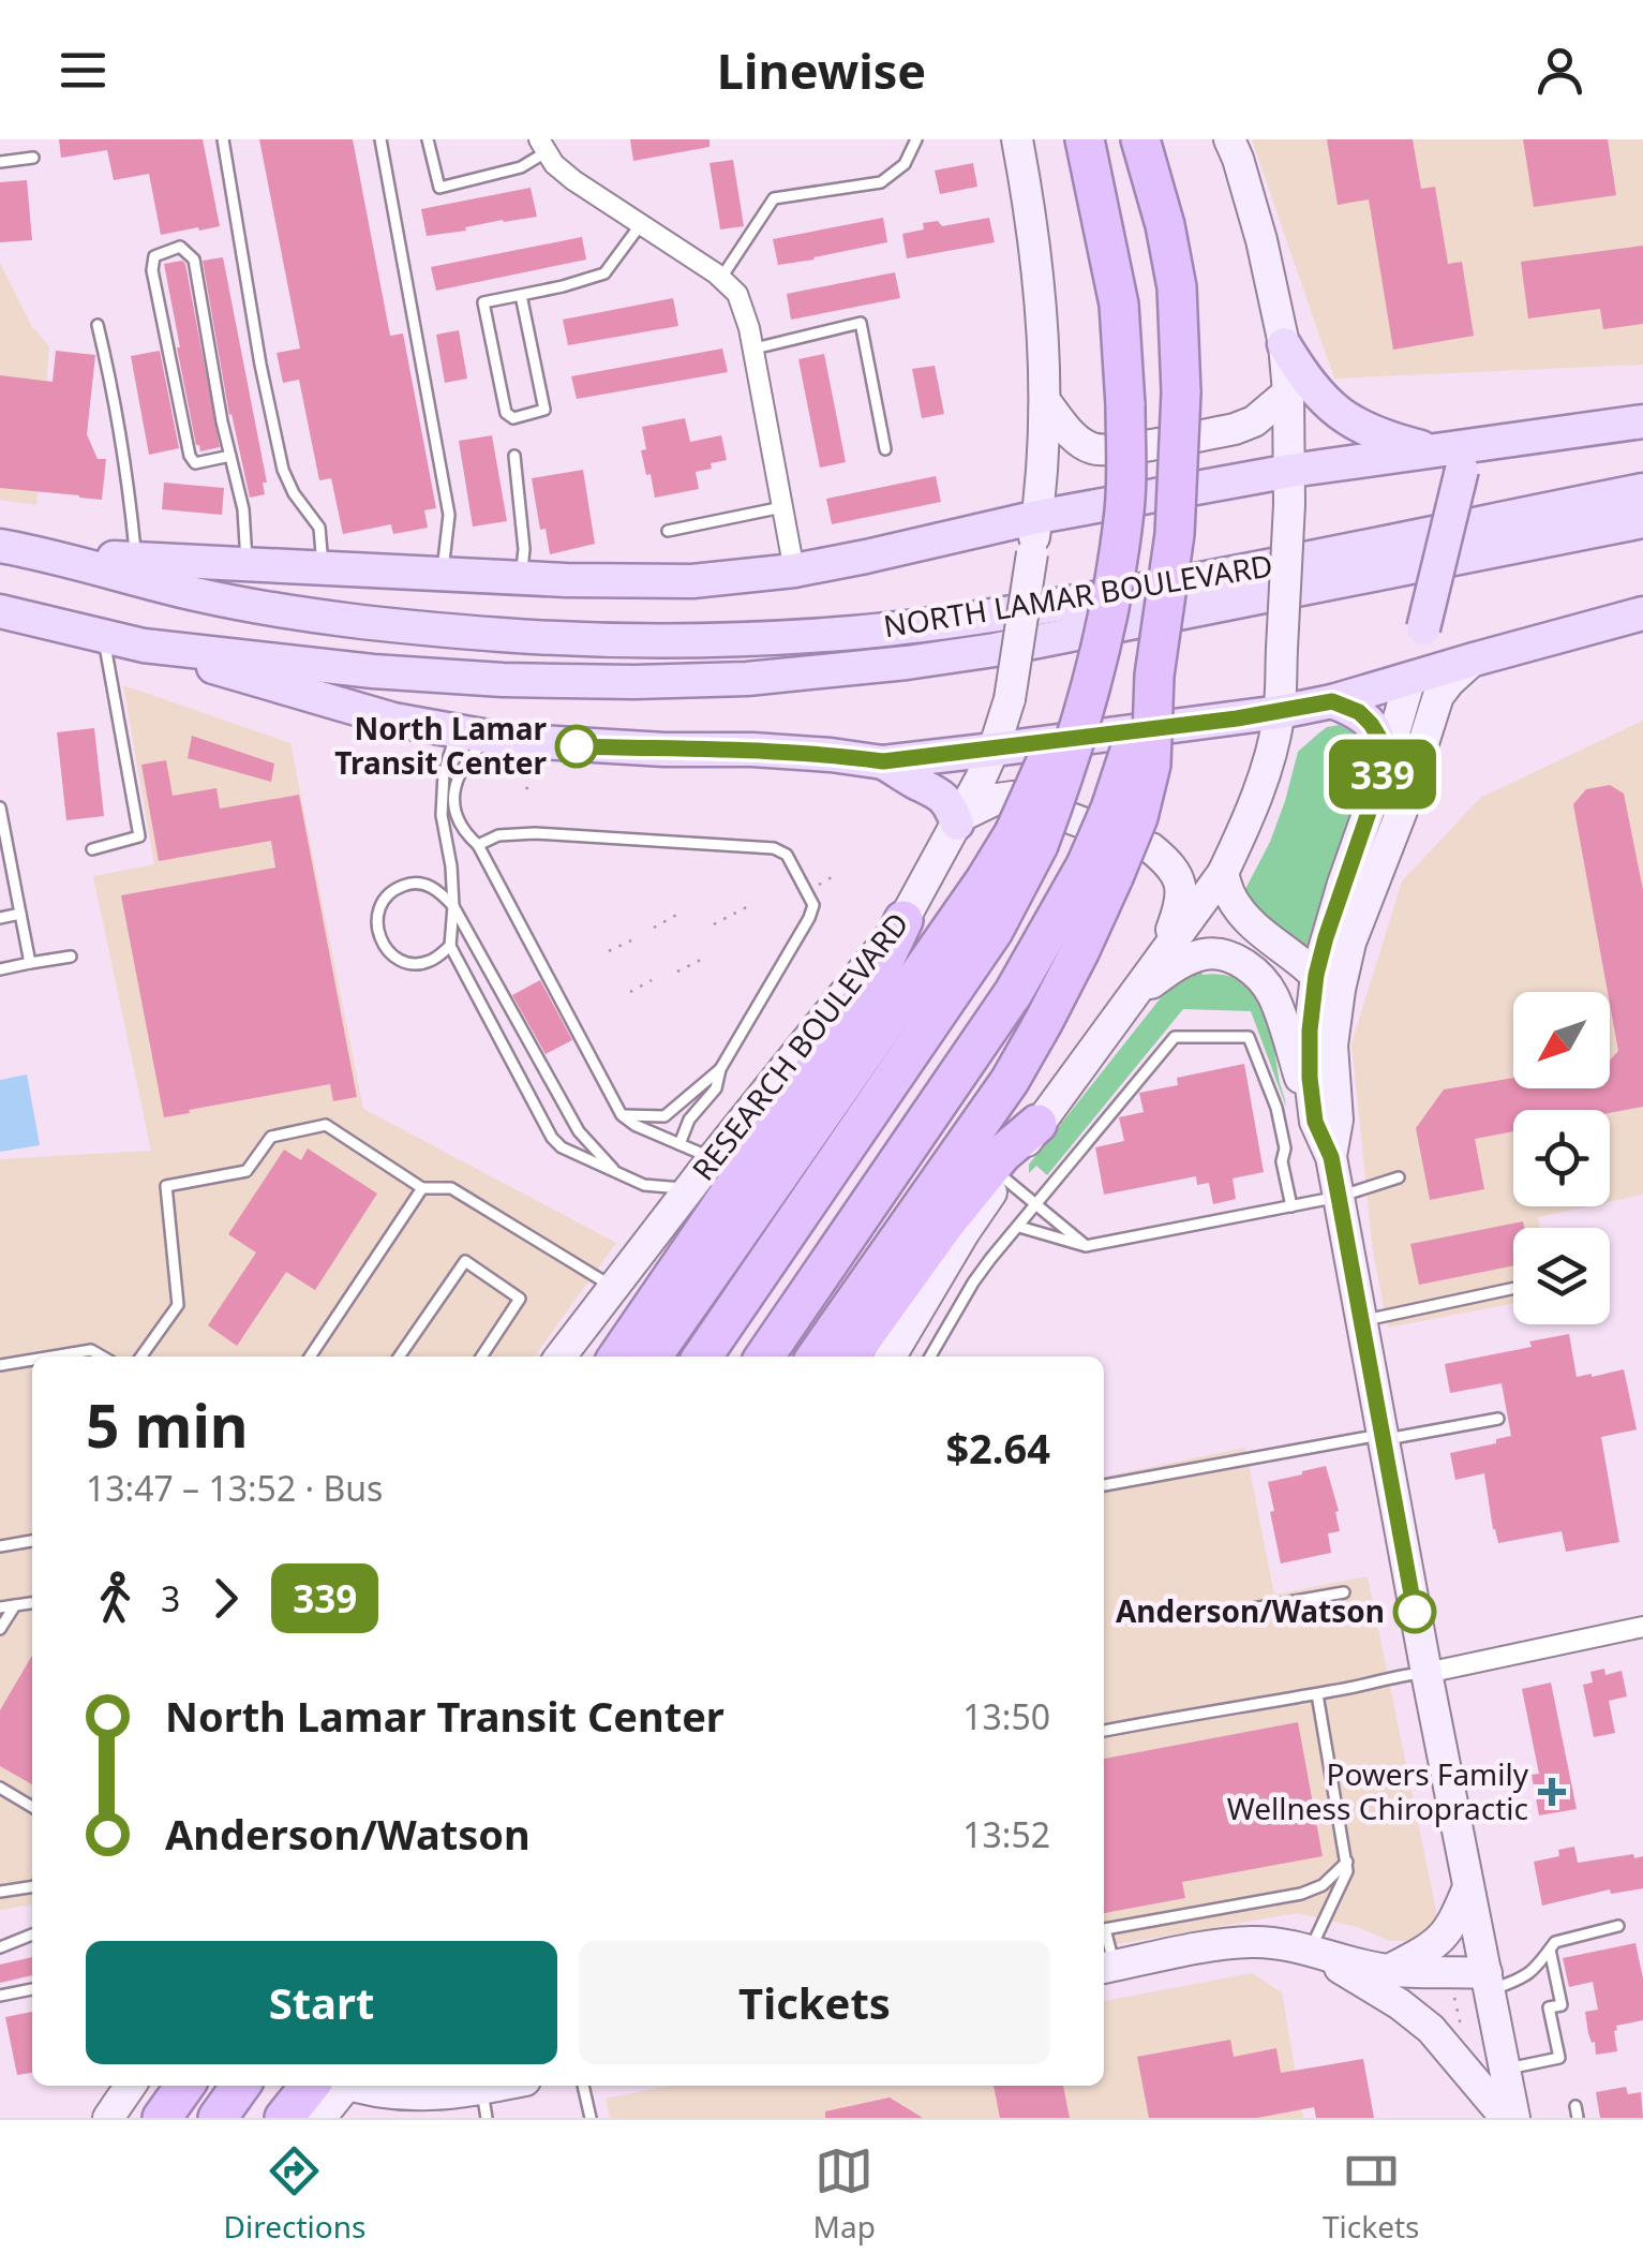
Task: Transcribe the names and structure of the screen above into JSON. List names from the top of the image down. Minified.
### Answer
{"streets":{"main road":["NORTH LAMAR BOULEVARD","RESEARCH BOULEVARD"]},"places":{"other":["North Lamar Transit Center","Anderson/Watson"],"health":["Powers Family Wellness Chiropractic"]},"lines":["bus line 339"],"north":"bottom left","page":{"header":"Linewise","on_map":"339","heading":["5 min","13:47 – 13:52 · Bus","$2.64"],"legs":["3","339"],"list":[{"name":"North Lamar Transit Center","value":"13:50"},{"name":"Anderson/Watson","value":"13:52"}],"buttons":["Start","Tickets"],"tabs":["Directions","Map","Tickets"]}}
